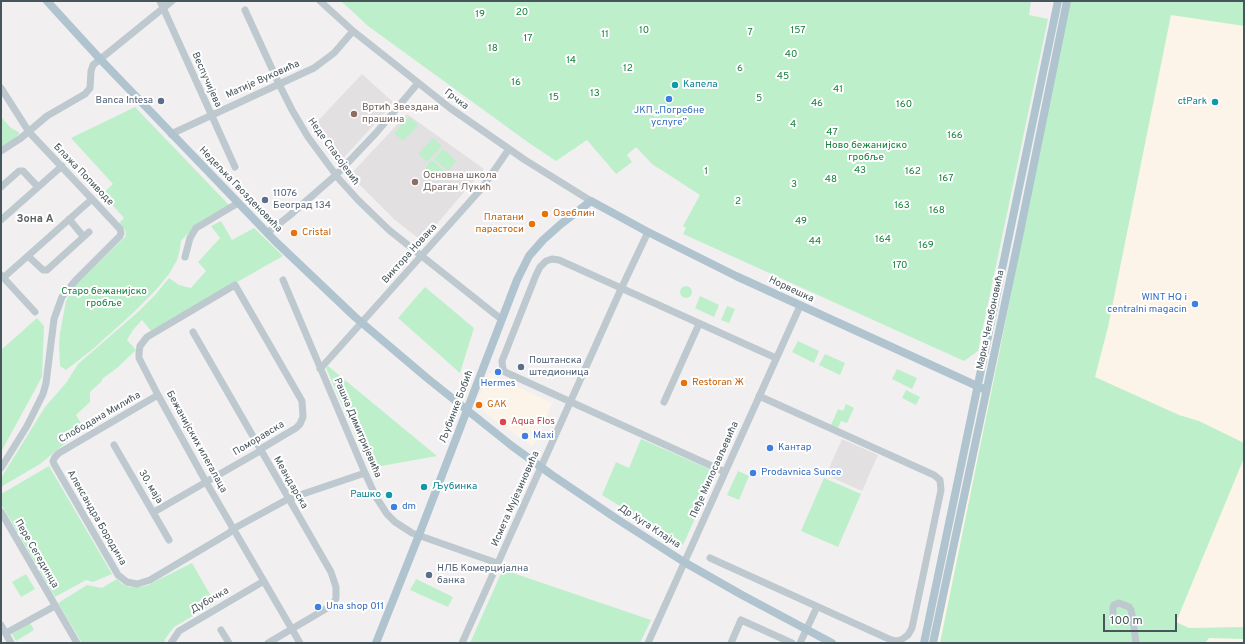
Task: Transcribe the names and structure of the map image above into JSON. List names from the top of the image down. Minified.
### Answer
{"streets":{"main road":["Недељка Гвозденовића","Норвешка","Марка Челебоновића","Љубинке Бобић","Др Хуга Клајна"],"street":["Веспучијева","Матије Вуковића","Грчка","Неде Спасојевић","Блажа Попиводе","Виктора Новака","Слободана Милића","Рашка Димитријевића","Поморавска","Бежанијских илегалаца","Пеђе Милосављевића","Меандарска","30. маја","Исмета Мујезиновића","Александра Бородина","Пере Сегединца","Дубочка"]},"crossings":[["Веспучијева","Матије Вуковића"],["Матије Вуковића","Грчка"],["Матије Вуковића","Неде Спасојевић"],["Матије Вуковића","Недељка Гвозденовића"],["Грчка","Виктора Новака"],["Грчка","Норвешка"],["Грчка","Љубинке Бобић"],["Неде Спасојевић","Виктора Новака"],["Неде Спасојевић","Љубинке Бобић"],["Недељка Гвозденовића","Виктора Новака"],["Недељка Гвозденовића","Љубинке Бобић"],["Недељка Гвозденовића","Др Хуга Клајна"],["Виктора Новака","Рашка Димитријевића"],["Норвешка","Марка Челебоновића"],["Норвешка","Љубинке Бобић"],["Норвешка","Пеђе Милосављевића"],["Норвешка","Исмета Мујезиновића"],["Љубинке Бобић","Рашка Димитријевића"],["Љубинке Бобић","Др Хуга Клајна"],["Слободана Милића","Бежанијских илегалаца"],["Слободана Милића","Александра Бородина"],["Рашка Димитријевића","Исмета Мујезиновића"],["Рашка Димитријевића","Александра Бородина"],["Поморавска","Бежанијских илегалаца"],["Поморавска","Меандарска"],["Поморавска","30. маја"],["Бежанијских илегалаца","Меандарска"],["Бежанијских илегалаца","Александра Бородина"],["Бежанијских илегалаца","Дубочка"],["Пеђе Милосављевића","Др Хуга Клајна"],["Меандарска","Александра Бородина"],["Исмета Мујезиновића","Др Хуга Клајна"]],"districts":["Зона А"],"parks":["20","19","10","157","7","11","17","18","40","14","12","6","45","16","41","13","15","5","46","160","4","47","166","Ново бежанијско гробље","43","1","162","167","48","3","2","163","168","49","164","44","169","170","Старо бежанијско гробље"],"places":["Капела","ЈКП „Погребне услуге”","Banca Intesa","ctPark","Вртић Звездана прашина","Основна школа Драган Лукић","11076 Београд 134","Озеблин","Платани парастоси","Cristal","WINT HQ i centralni magacin","Поштанска штедионица","Hermes","Restoran Ж","GAK","Aqua Flos","Maxi","Кантар","Prodavnica Sunce","Љубинка","Рашко","dm","НЛБ Комерцијална банка","Una shop 011"],"scale_bar":"100 m"}
